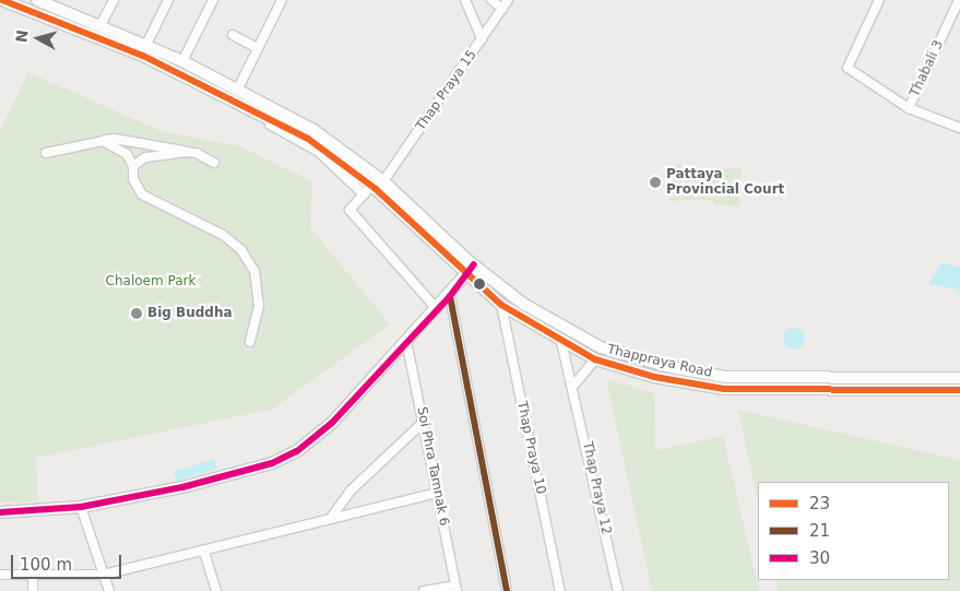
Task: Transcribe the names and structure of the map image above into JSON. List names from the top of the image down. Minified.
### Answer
{"streets":{"main road":["Thappraya Road"],"street":["Thabali 3","Thap Praya 15","Thap Praya 10","Soi Phra Tamnak 6","Thap Praya 12"]},"crossings":[["Thap Praya 15","Thappraya Road"],["Thappraya Road","Thap Praya 10"],["Thappraya Road","Thap Praya 12"]],"parks":["Chaloem Park"],"places":["Pattaya Provincial Court","Big Buddha"],"lines":["transit line 23","transit line 30","transit line 21"],"legend":["23","21","30"],"scale_bar":"100 m","north":"left"}
